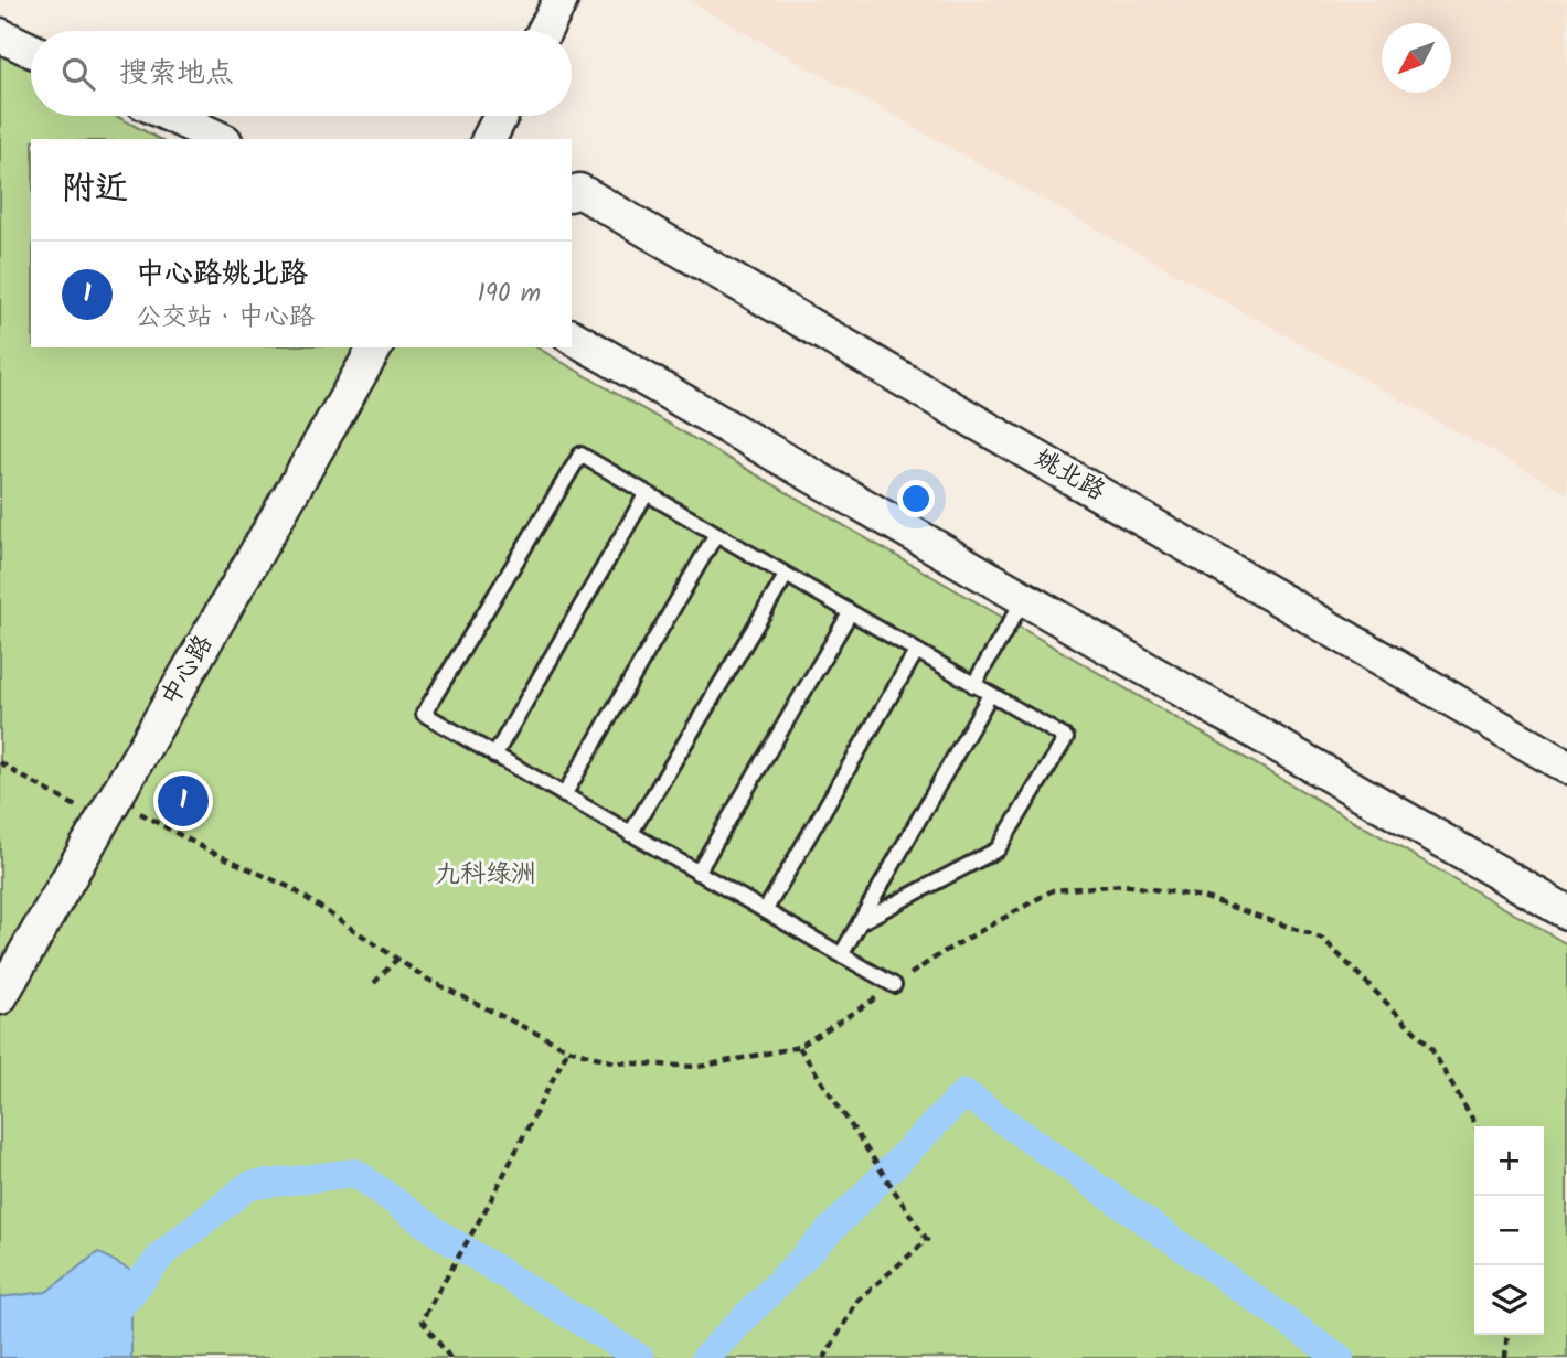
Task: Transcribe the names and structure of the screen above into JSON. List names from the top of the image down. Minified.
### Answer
{"streets":{"street":["姚北路","中心路"]},"parks":["九科绿洲"],"north":"bottom left","page":{"search":"搜索地点","heading":"附近","list":[{"mark":"1","name":"中心路姚北路","note":"公交站 · 中心路","value":"190 m"}],"pins":"1","map_buttons":["+","−"]}}
